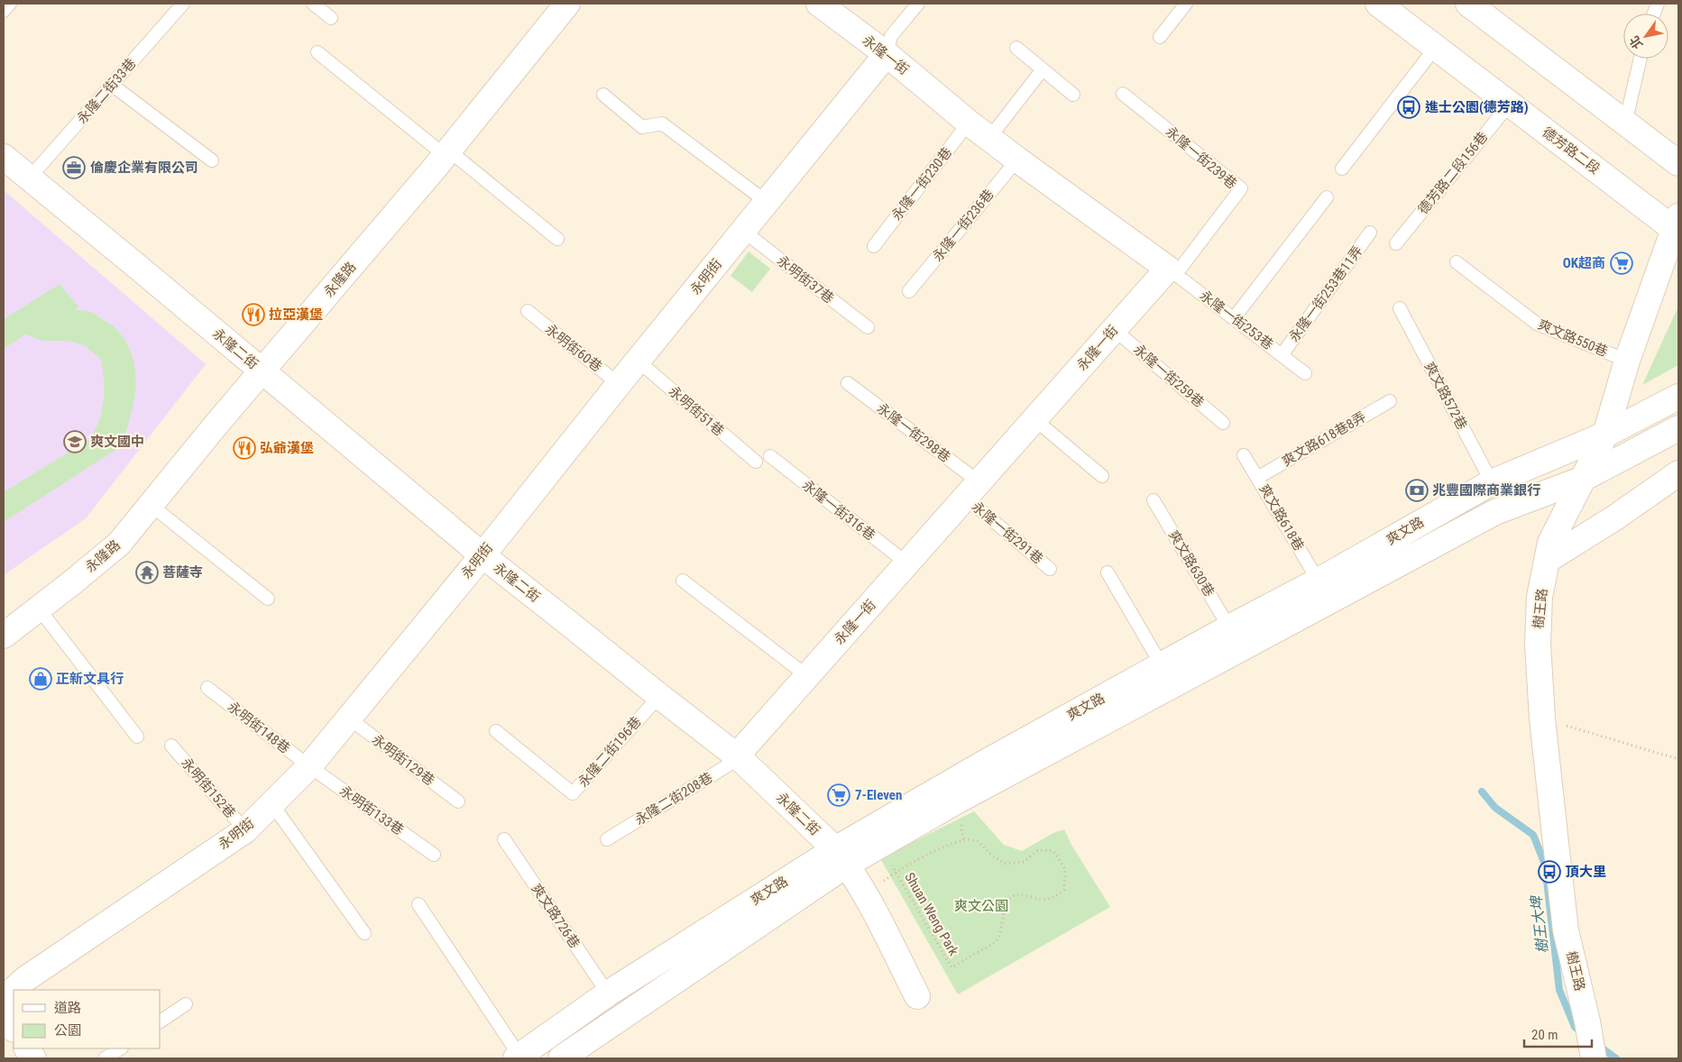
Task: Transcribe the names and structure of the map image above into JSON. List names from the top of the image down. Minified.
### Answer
{"streets":{"street":["永隆一街","德芳路二段","永明街","永隆路","永隆二街","爽文路","樹王路"],"lane":["永隆二街33巷","永隆一街239巷","德芳路二段156巷","永隆一街230巷","永隆一街236巷","永明街37巷","永隆一街253巷11弄","永隆一街253巷","爽文路550巷","永明街60巷","永隆一街259巷","爽文路572巷","永明街51巷","永隆一街298巷","爽文路618巷8弄","永隆一街316巷","爽文路618巷","永隆一街291巷","爽文路630巷","永明街148巷","永隆二街196巷","永明街129巷","永明街152巷","永隆二街208巷","永明街133巷","爽文路726巷"],"path":["Shuan Weng Park"]},"crossings":[["永隆一街","永隆一街239巷"],["永隆一街","永隆一街230巷"],["永隆一街","永隆一街236巷"],["永隆一街","永明街"],["永隆一街","永隆一街253巷"],["永隆一街","永隆二街"],["永隆一街","永隆一街259巷"],["永隆一街","永隆一街298巷"],["永隆一街","永隆一街316巷"],["永隆一街","永隆一街291巷"],["永隆一街","永隆二街208巷"],["永隆二街33巷","永隆二街"],["德芳路二段","德芳路二段156巷"],["德芳路二段","樹王路"],["永隆一街239巷","永隆一街253巷"],["永明街","永明街37巷"],["永明街","永明街60巷"],["永明街","永隆二街"],["永明街","永明街51巷"],["永明街","永明街148巷"],["永明街","永明街129巷"],["永明街","永明街152巷"],["永明街","永明街133巷"],["永隆路","永隆二街"],["永隆一街253巷11弄","永隆一街253巷"],["爽文路550巷","樹王路"],["永隆二街","爽文路"],["永隆二街","永隆二街196巷"],["永隆二街","永隆二街208巷"],["爽文路572巷","爽文路"],["永隆一街298巷","永隆一街291巷"],["爽文路618巷8弄","爽文路618巷"],["爽文路618巷","爽文路"],["爽文路","爽文路630巷"],["爽文路","樹王路"],["爽文路","爽文路726巷"],["永明街148巷","永明街133巷"]],"water":["樹王大埤"],"parks":["爽文公園"],"places":{"bus stop":["進士公園(德芳路)","頂大里"],"office":["倫慶企業有限公司"],"supermarket":["OK超商","7-Eleven"],"restaurant":["拉亞漢堡","弘爺漢堡"],"school or university":["爽文國中"],"bank":["兆豐國際商業銀行"],"temple":["菩薩寺"],"shop":["正新文具行"]},"legend":["道路","公園"],"scale_bar":"20 m","north":"bottom left"}
